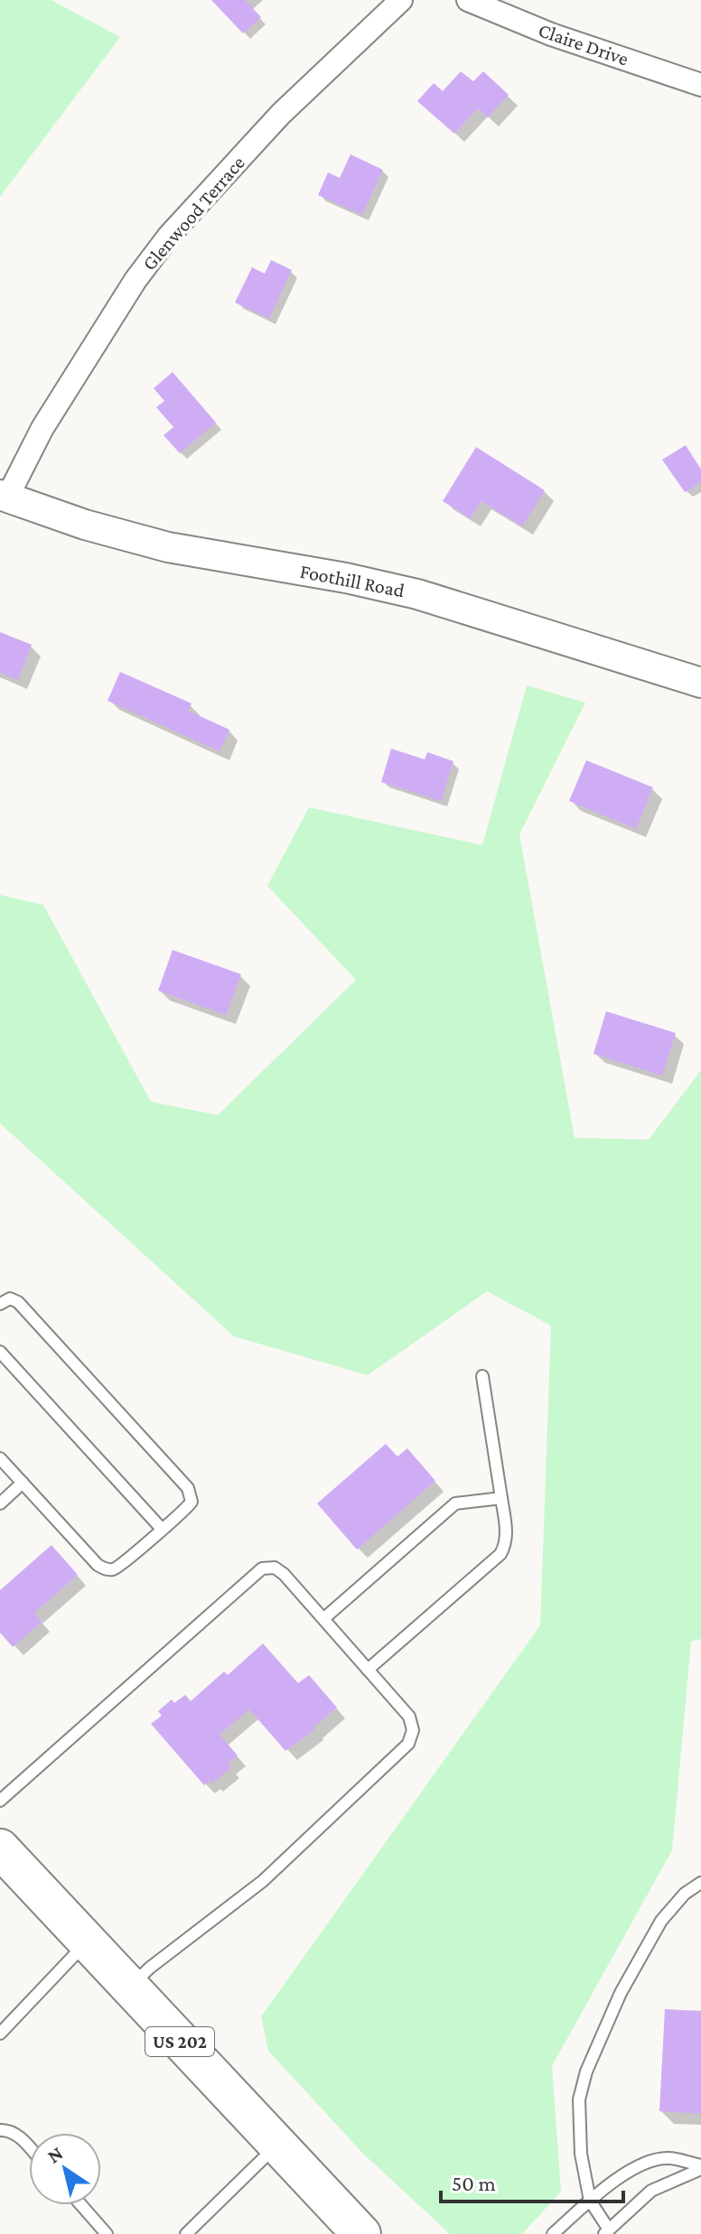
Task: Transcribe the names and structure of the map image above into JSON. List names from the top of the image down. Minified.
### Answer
{"streets":{"highway":["US 202"],"street":["Claire Drive","Glenwood Terrace","Foothill Road"]},"crossings":[["Glenwood Terrace","Foothill Road"]],"scale_bar":"50 m","north":"top left"}
